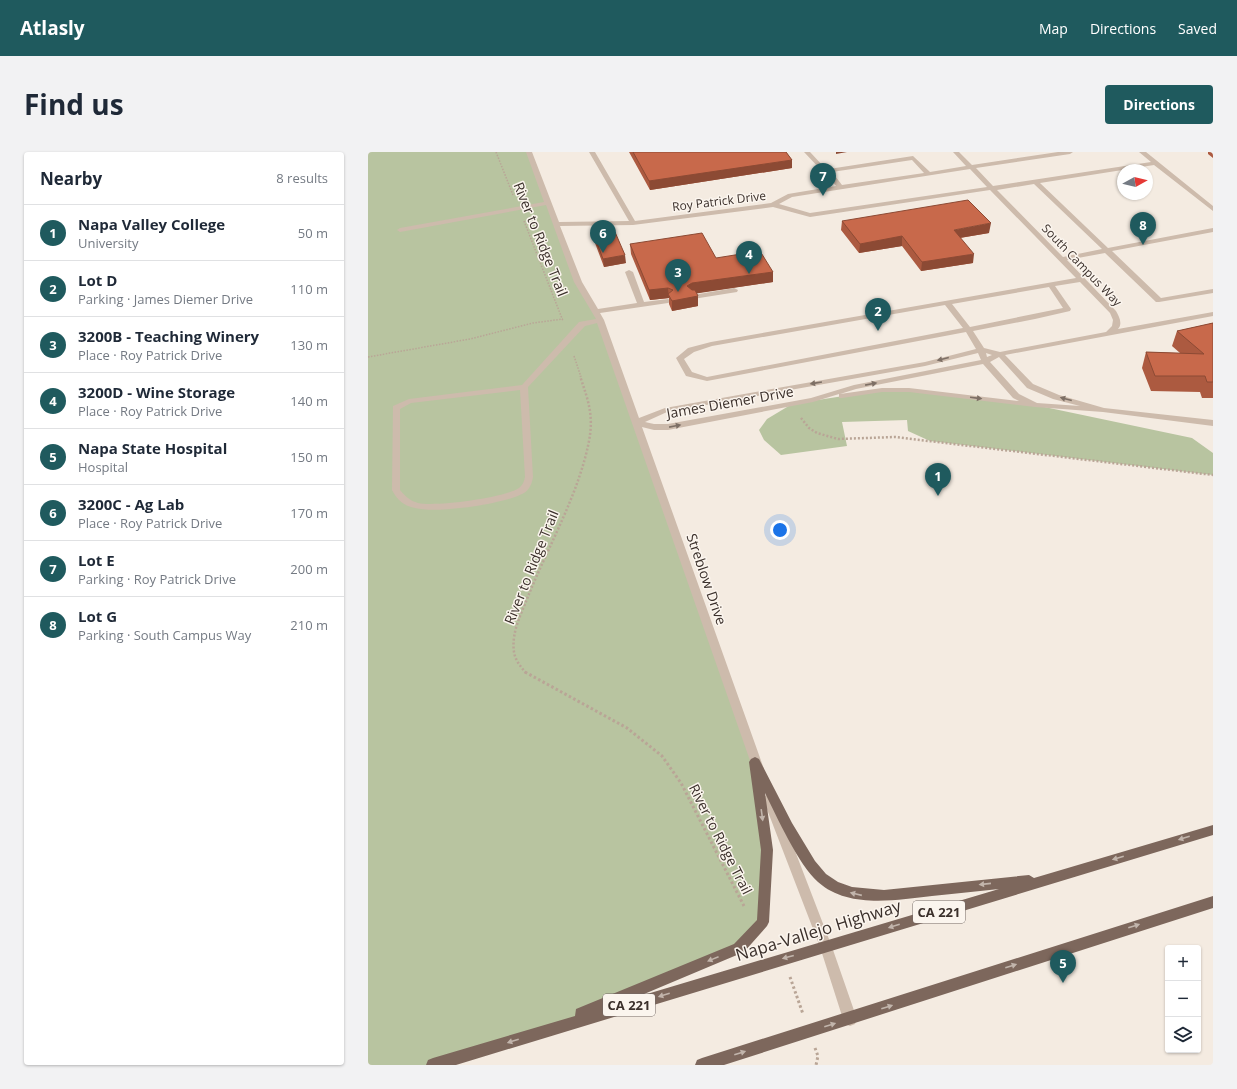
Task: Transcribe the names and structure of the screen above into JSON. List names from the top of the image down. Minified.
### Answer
{"streets":{"main road":["CA 221","Napa-Vallejo Highway"],"street":["Roy Patrick Drive","South Campus Way","James Diemer Drive","Streblow Drive"],"path":["River to Ridge Trail"]},"crossings":[["Roy Patrick Drive","South Campus Way"],["Roy Patrick Drive","Streblow Drive"],["James Diemer Drive","Streblow Drive"],["Streblow Drive","Napa-Vallejo Highway"]],"north":"right","page":{"header":"Atlasly","nav":["Map","Directions","Saved"],"title":"Find us","buttons":"Directions","heading":["Nearby","8 results"],"pins":["7","8","6","4","3","2","1","5"],"list":[{"mark":"1","name":"Napa Valley College","note":"University","value":"50 m"},{"mark":"2","name":"Lot D","note":"Parking · James Diemer Drive","value":"110 m"},{"mark":"3","name":"3200B - Teaching Winery","note":"Place · Roy Patrick Drive","value":"130 m"},{"mark":"4","name":"3200D - Wine Storage","note":"Place · Roy Patrick Drive","value":"140 m"},{"mark":"5","name":"Napa State Hospital","note":"Hospital","value":"150 m"},{"mark":"6","name":"3200C - Ag Lab","note":"Place · Roy Patrick Drive","value":"170 m"},{"mark":"7","name":"Lot E","note":"Parking · Roy Patrick Drive","value":"200 m"},{"mark":"8","name":"Lot G","note":"Parking · South Campus Way","value":"210 m"}],"map_buttons":["+","−"]}}
